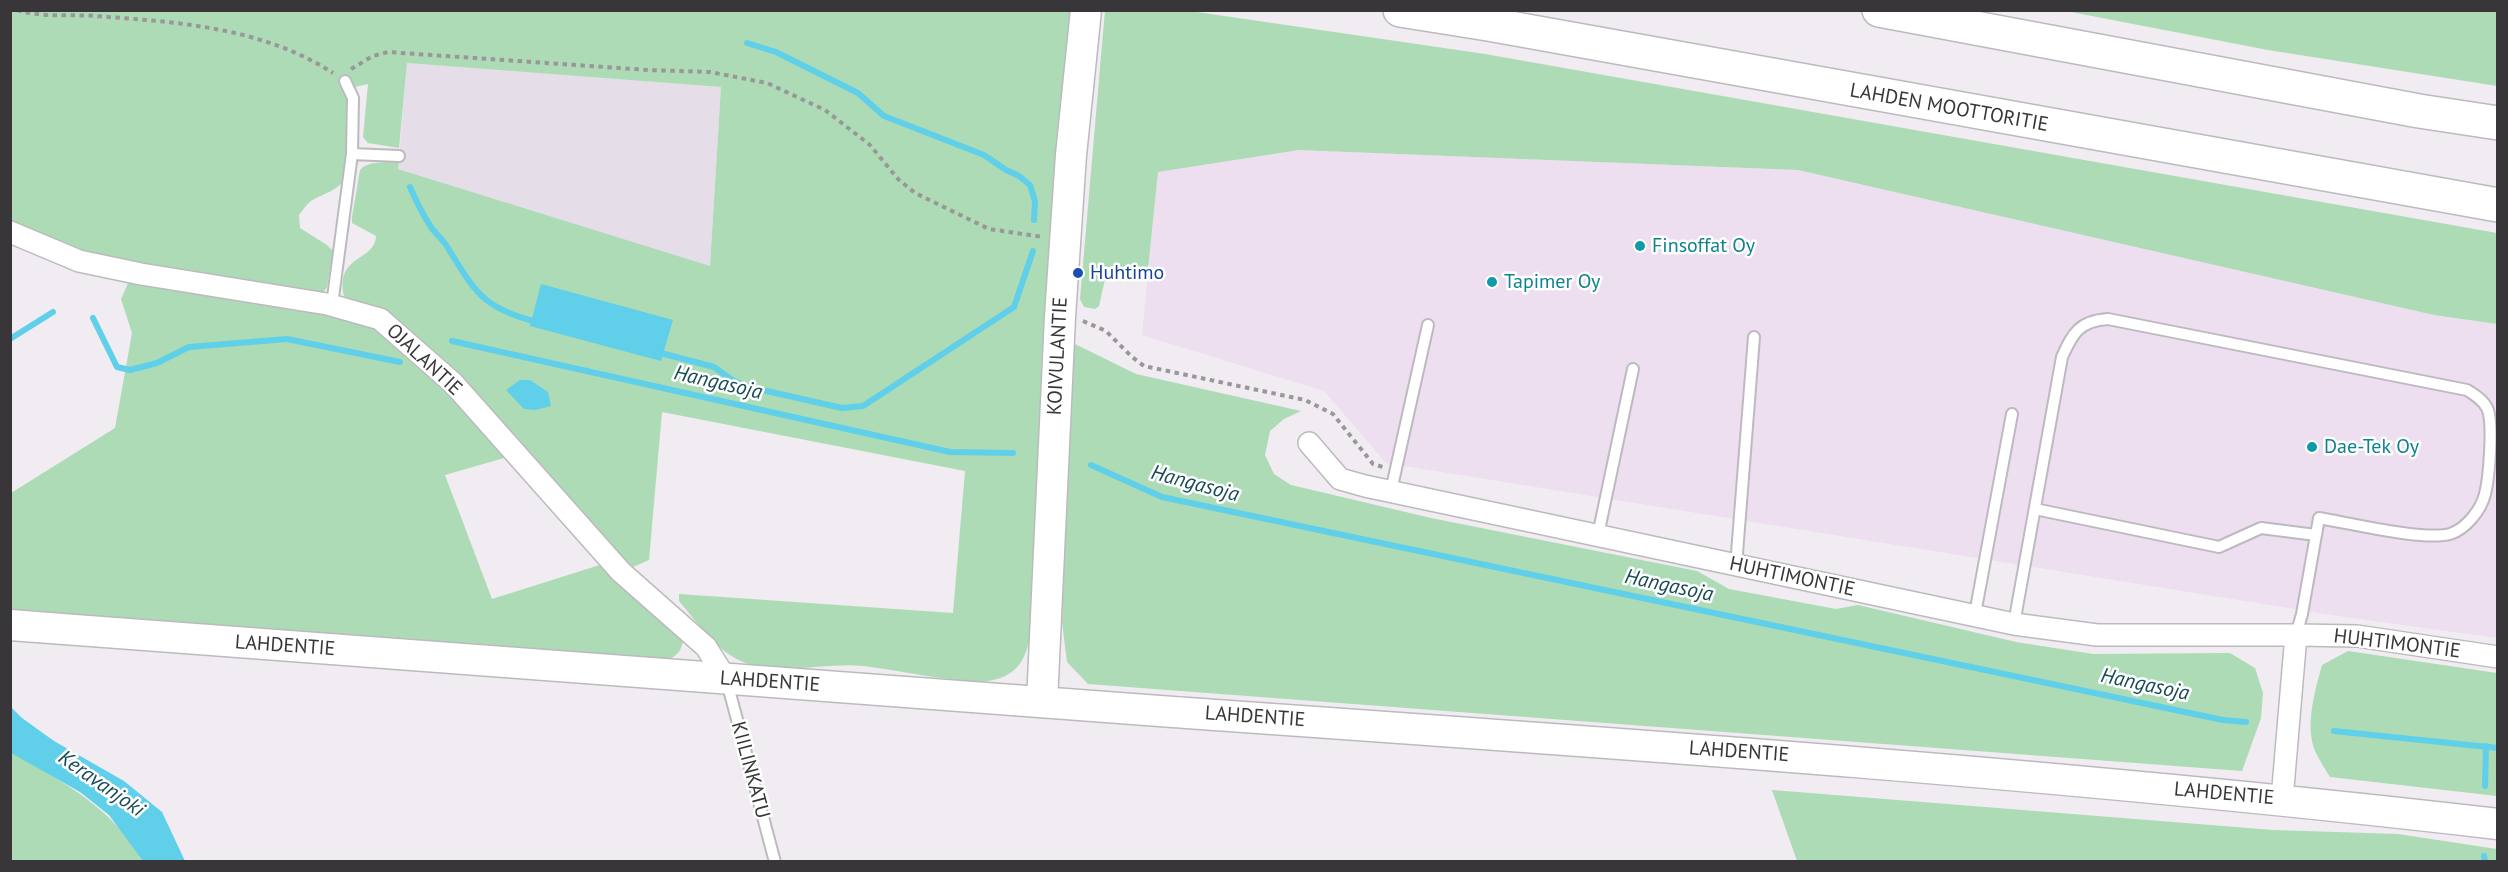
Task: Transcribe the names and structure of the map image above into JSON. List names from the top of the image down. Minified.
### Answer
{"streets":{"highway":["LAHDEN MOOTTORITIE"],"main road":["KOIVULANTIE","LAHDENTIE"],"street":["OJALANTIE","HUHTIMONTIE"],"lane":["KIILINKATU"]},"crossings":[["KOIVULANTIE","LAHDENTIE"],["OJALANTIE","LAHDENTIE"],["OJALANTIE","KIILINKATU"],["LAHDENTIE","KIILINKATU"]],"water":["Hangasoja","Keravanjoki"],"places":["Finsoffat Oy","Huhtimo","Tapimer Oy","Dae-Tek Oy"]}
